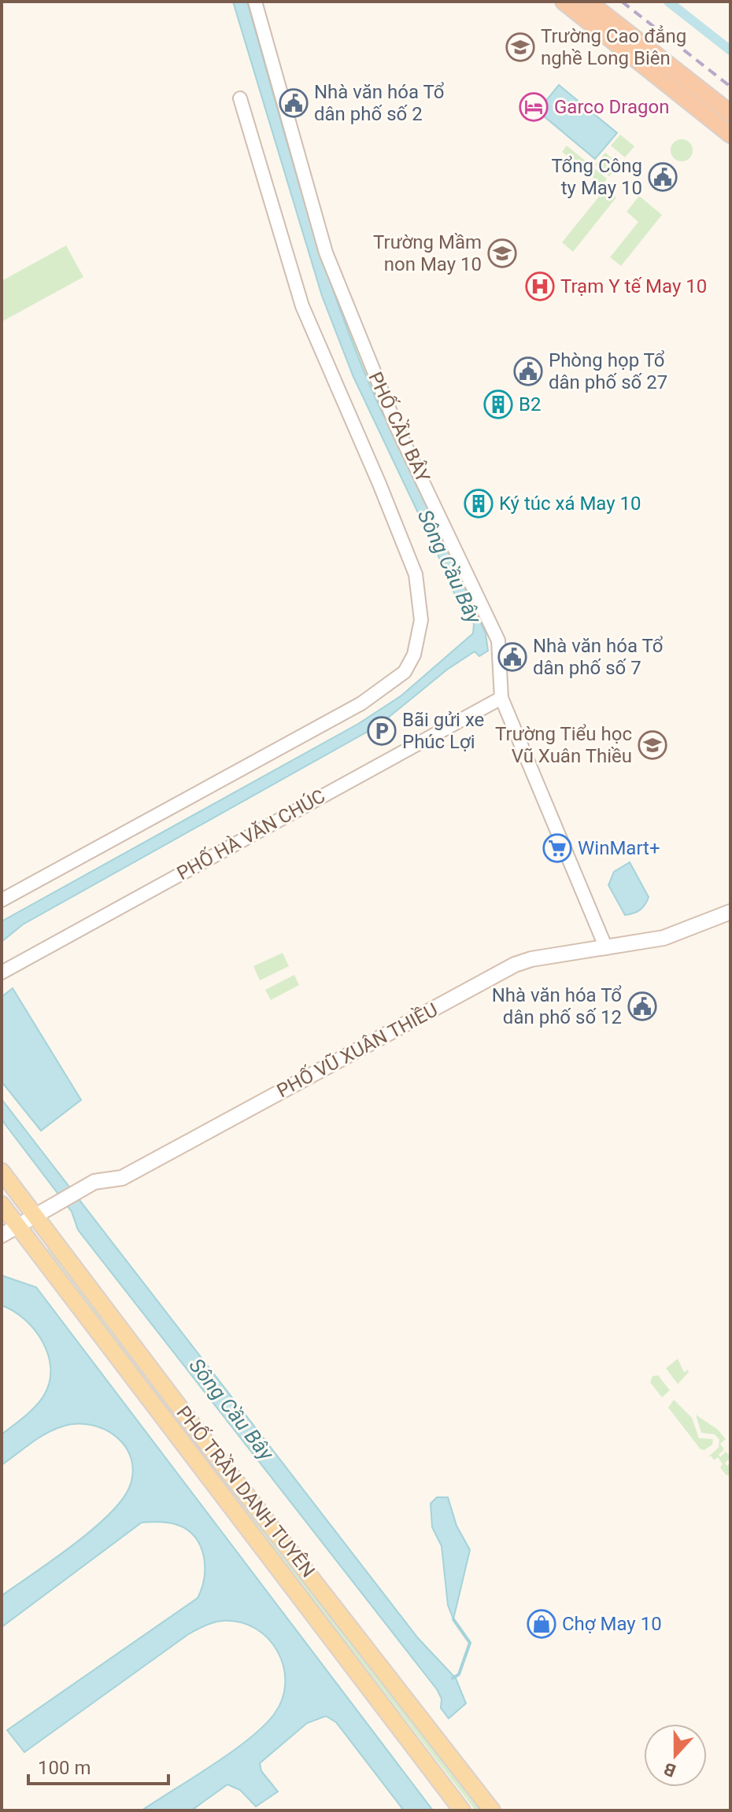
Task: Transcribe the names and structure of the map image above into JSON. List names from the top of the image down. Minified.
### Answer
{"streets":{"main road":["PHỐ VŨ XUÂN THIỀU","PHỐ TRẦN DANH TUYÊN"],"street":["PHỐ CẦU BÂY","PHỐ HÀ VĂN CHÚC"]},"crossings":[["PHỐ CẦU BÂY","PHỐ HÀ VĂN CHÚC"],["PHỐ CẦU BÂY","PHỐ VŨ XUÂN THIỀU"],["PHỐ VŨ XUÂN THIỀU","PHỐ TRẦN DANH TUYÊN"]],"water":["Sông Cầu Bây"],"places":{"school or university":["Trường Cao đẳng nghề Long Biên","Trường Mầm non May 10","Trường Tiểu học Vũ Xuân Thiều"],"public building":["Nhà văn hóa Tổ dân phố số 2","Tổng Công ty May 10","Phòng họp Tổ dân phố số 27","Nhà văn hóa Tổ dân phố số 7","Nhà văn hóa Tổ dân phố số 12"],"hotel":["Garco Dragon"],"hospital":["Trạm Y tế May 10"],"building":["B2","Ký túc xá May 10"],"parking":["Bãi gửi xe Phúc Lợi"],"supermarket":["WinMart+"],"shop":["Chợ May 10"]},"scale_bar":"100 m","north":"bottom"}
